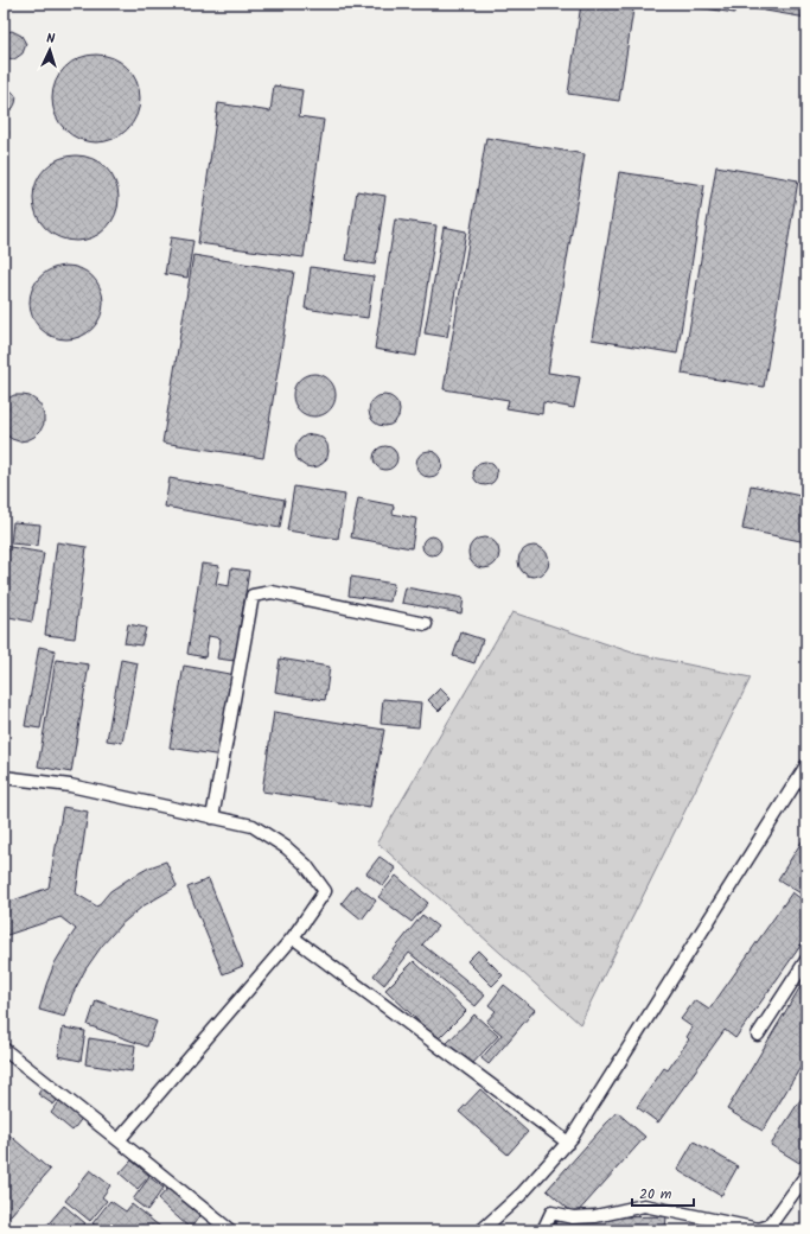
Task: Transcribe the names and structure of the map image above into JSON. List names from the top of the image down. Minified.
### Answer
{"scale_bar":"20 m","north":"top"}
